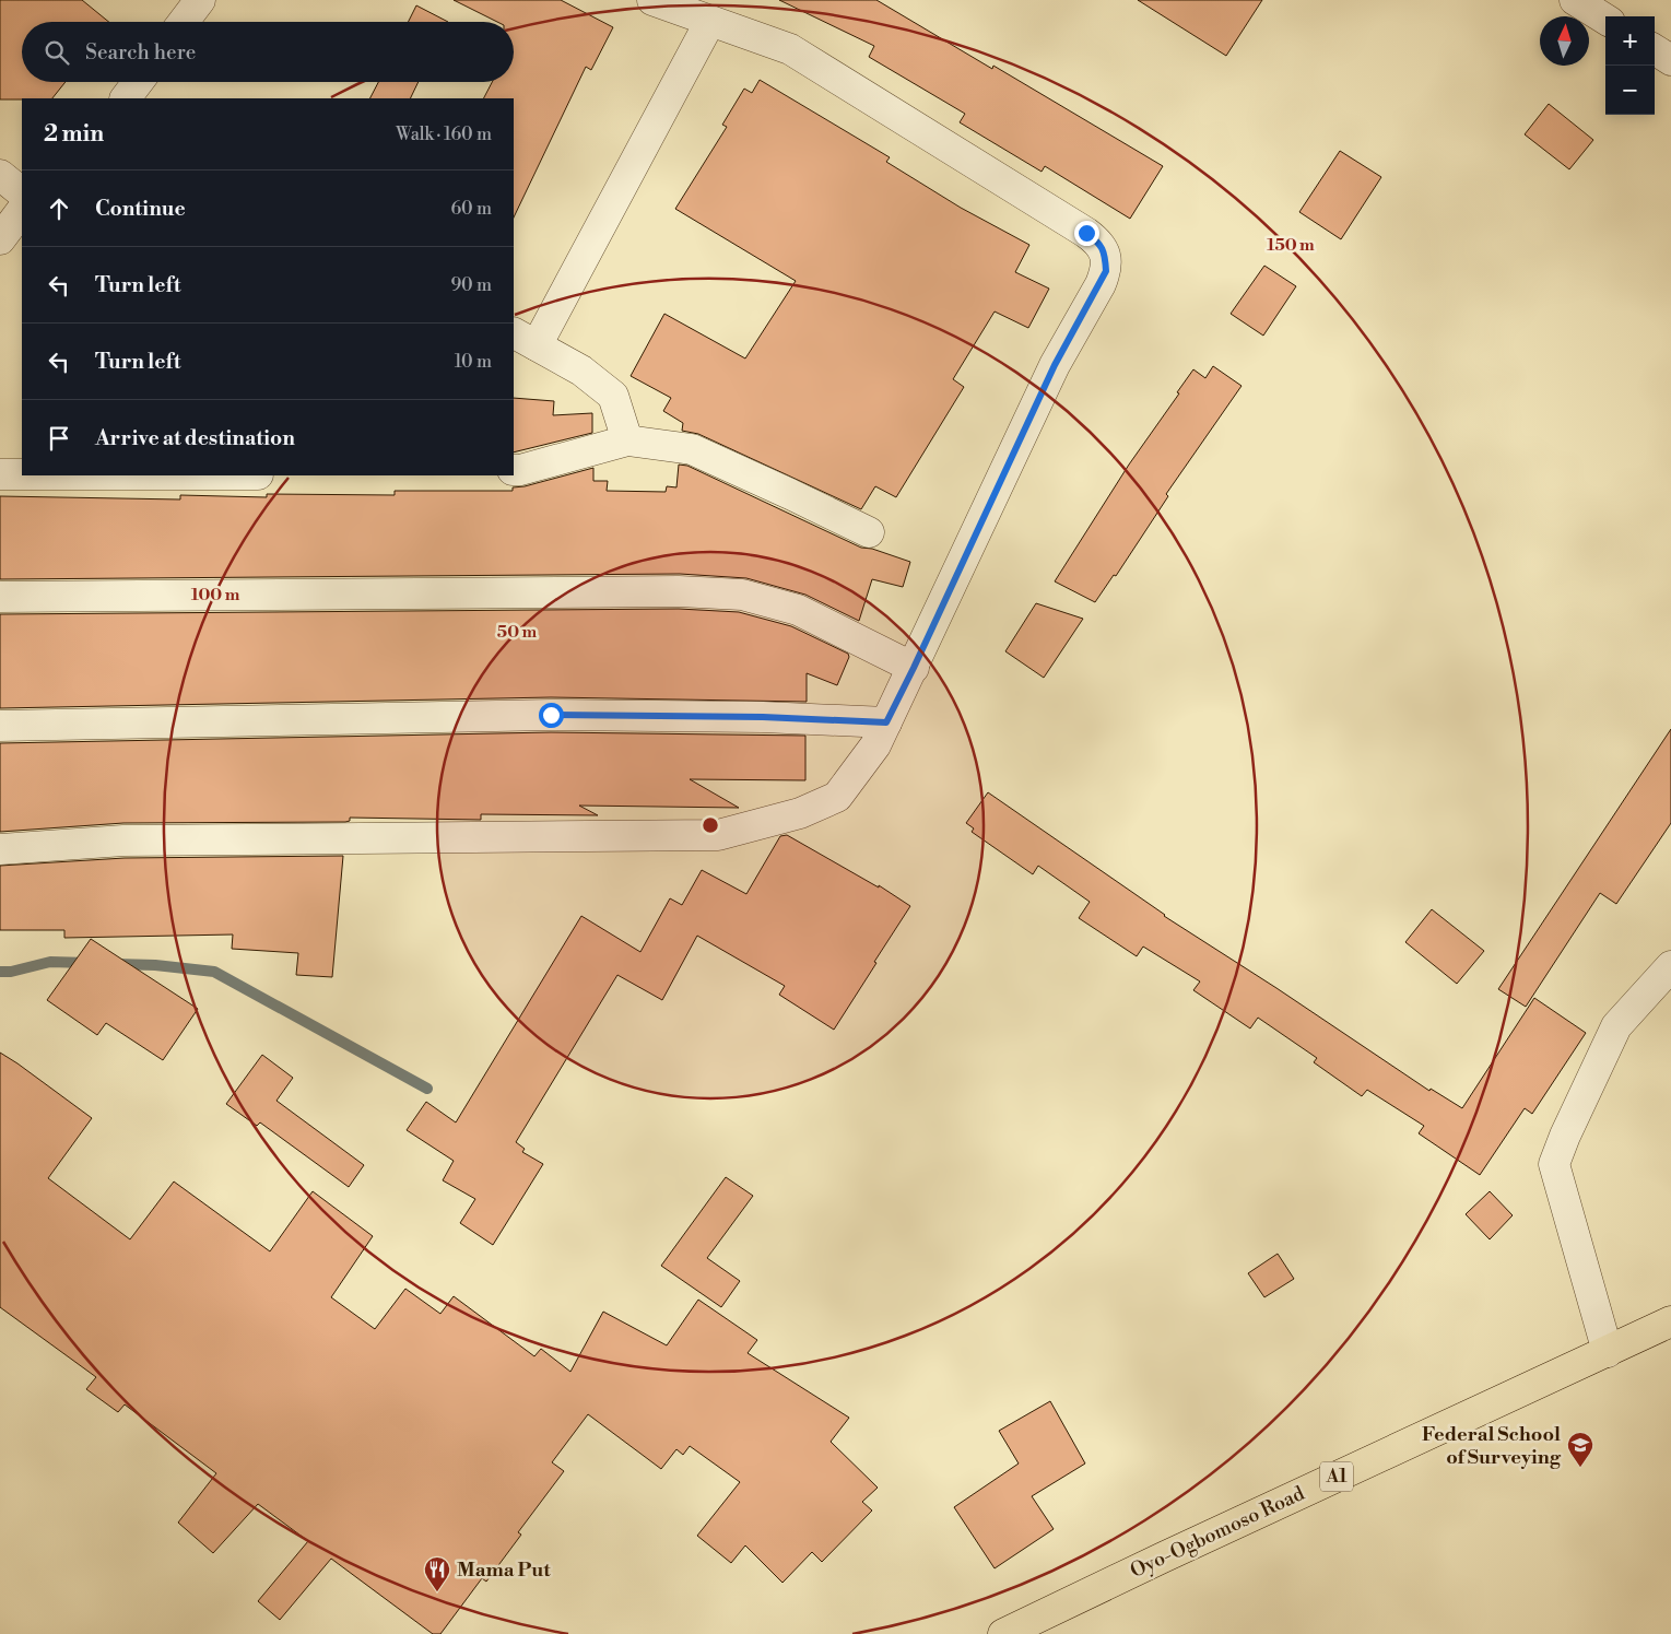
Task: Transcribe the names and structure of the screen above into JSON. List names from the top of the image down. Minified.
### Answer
{"streets":{"highway":["A1","Oyo-Ogbomoso Road"]},"places":{"school or university":["Federal School of Surveying"],"restaurant":["Mama Put"]},"north":"top","page":{"map_buttons":["+","−"],"search":"Search here","heading":["2 min","Walk · 160 m"],"list":[["Continue","60 m"],["Turn left","90 m"],["Turn left","10 m"],"Arrive at destination"]},"rings":["150 m","100 m","50 m"]}
